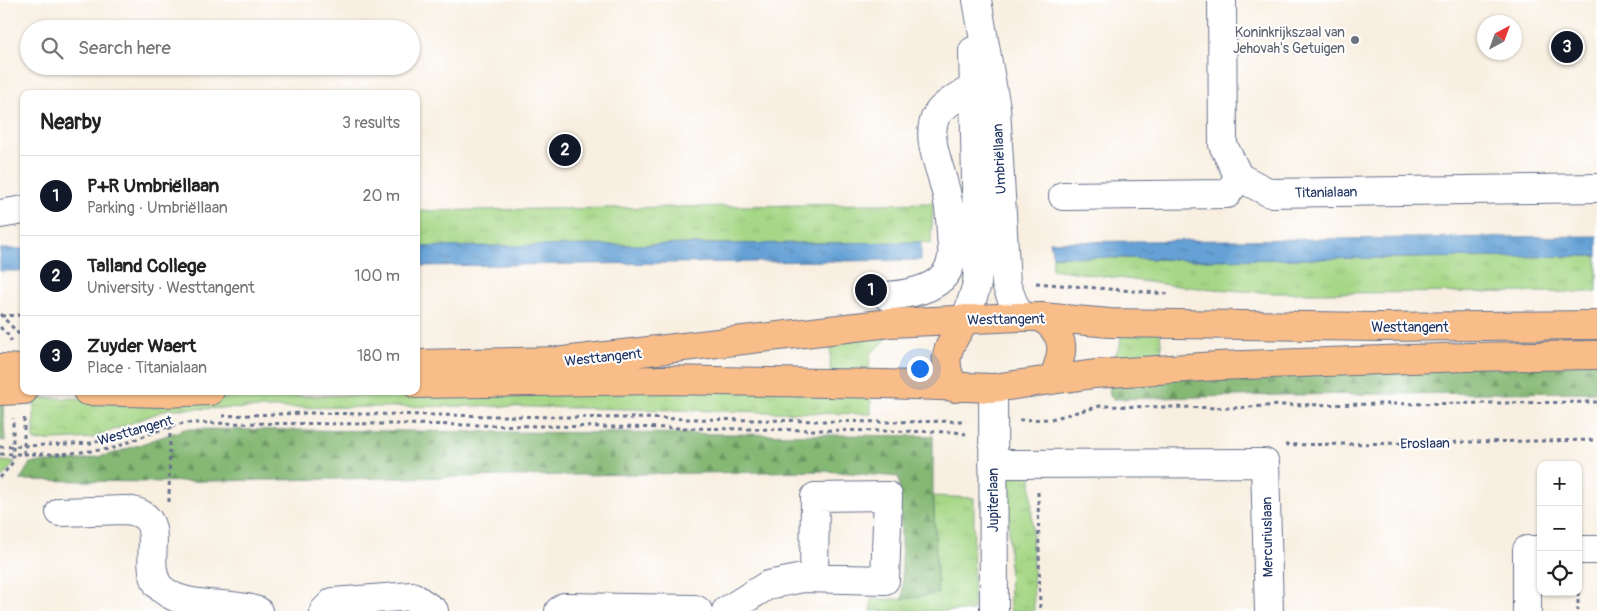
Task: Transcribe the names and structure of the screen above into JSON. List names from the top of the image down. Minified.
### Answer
{"streets":{"main road":["Westtangent"],"street":["Umbriëllaan","Titanialaan","Jupiterlaan","Mercuriuslaan"],"path":["Eroslaan"]},"crossings":[["Umbriëllaan","Westtangent"],["Westtangent","Jupiterlaan"],["Eroslaan","Mercuriuslaan"]],"places":["Koninkrijkszaal van Jehovah's Getuigen"],"north":"top right","page":{"search":"Search here","pins":["3","2","1"],"heading":["Nearby","3 results"],"list":[{"mark":"1","name":"P+R Umbriëllaan","note":"Parking · Umbriëllaan","value":"20 m"},{"mark":"2","name":"Talland College","note":"University · Westtangent","value":"100 m"},{"mark":"3","name":"Zuyder Waert","note":"Place · Titanialaan","value":"180 m"}],"map_buttons":["+","−"]}}
